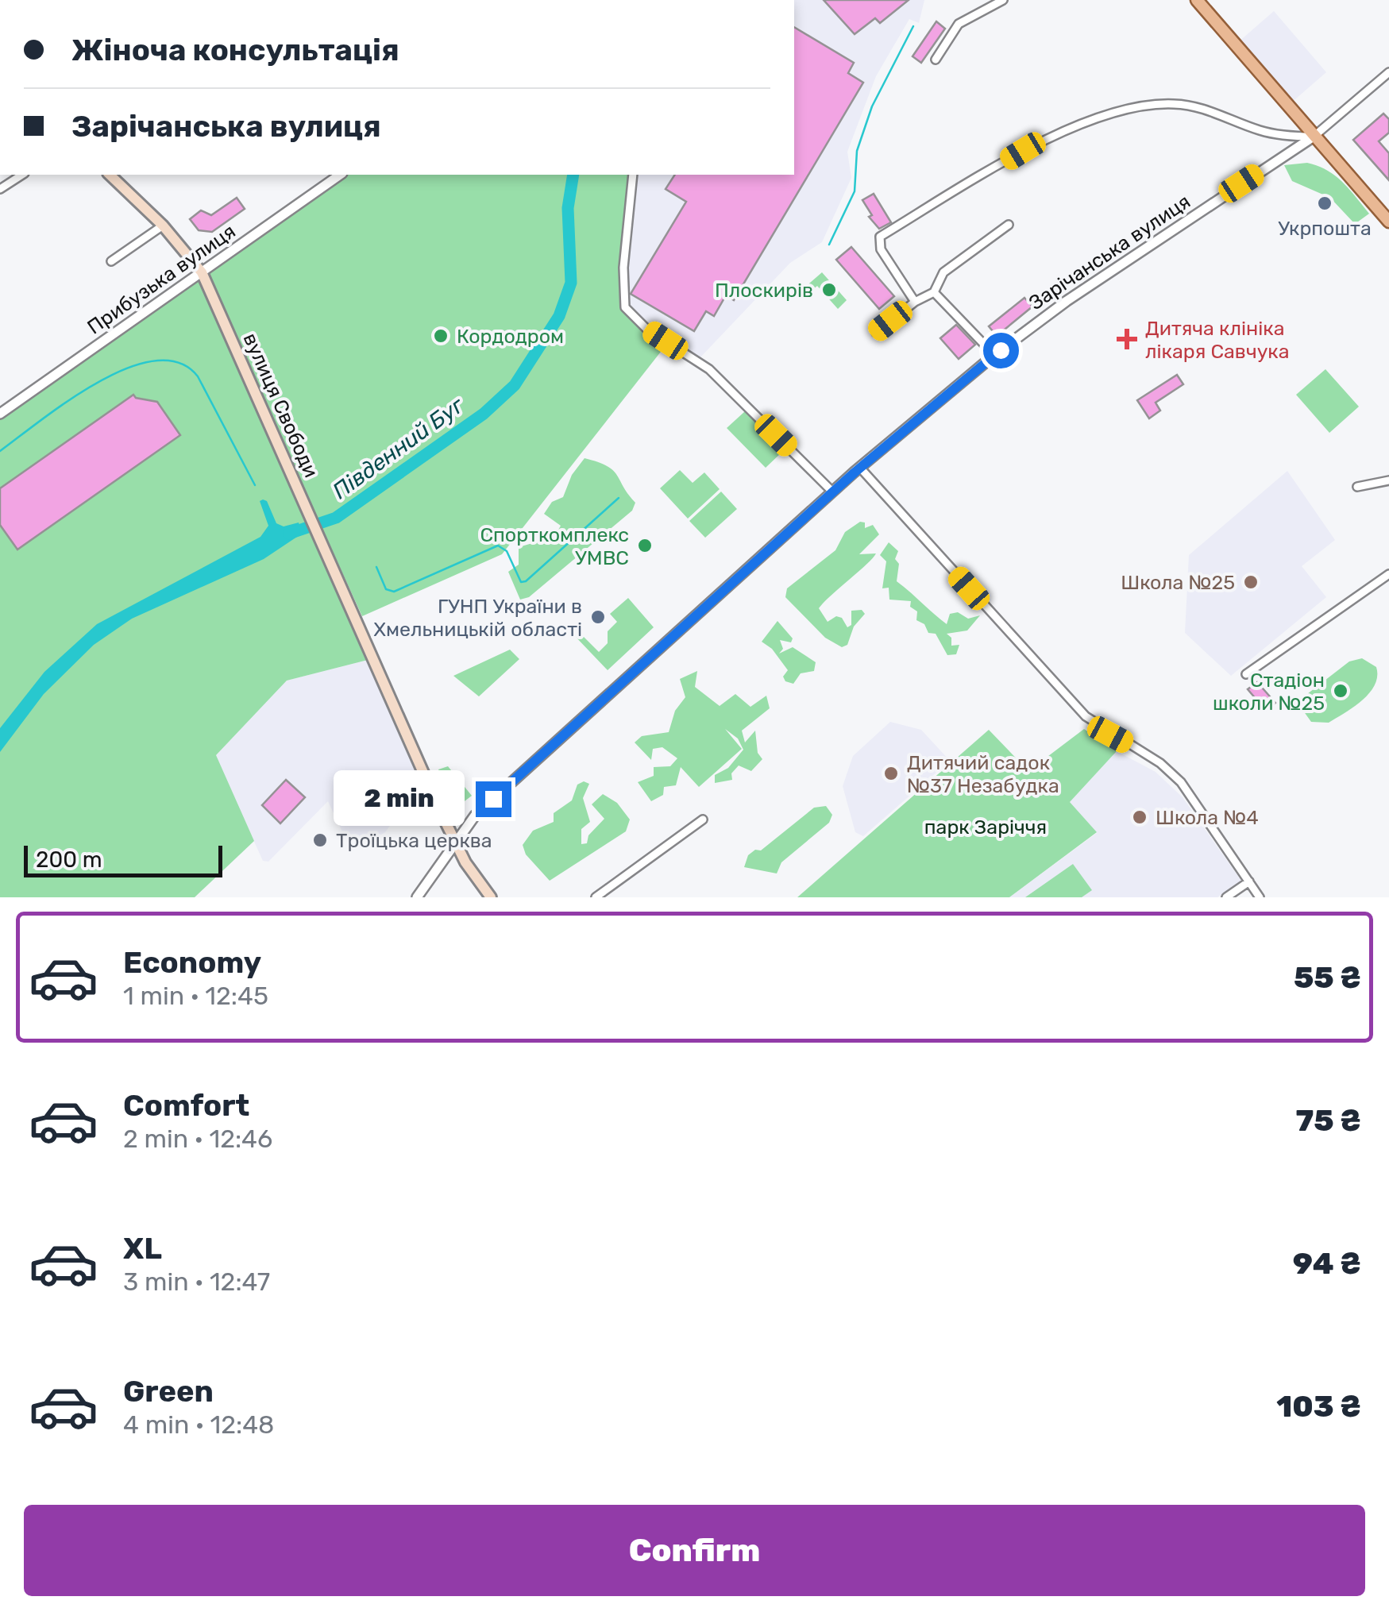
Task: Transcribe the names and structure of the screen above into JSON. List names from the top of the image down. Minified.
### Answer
{"streets":{"main road":["вулиця Свободи"],"street":["Зарічанська вулиця","Прибузька вулиця"]},"crossings":[["Зарічанська вулиця","вулиця Свободи"],["Прибузька вулиця","вулиця Свободи"]],"water":["Південний Буг"],"parks":["парк Заріччя"],"places":{"other":["Укрпошта","Плоскирів","Кордодром","Спорткомплекс УМВС","Школа №25","ГУНП України в Хмельницькій області","Стадіон школи №25","Дитячий садок №37 Незабудка","Школа №4","Троїцька церква"],"health":["Дитяча клініка лікаря Савчука"]},"scale_bar":"200 m","page":{"banner":["Жіноча консультація","Зарічанська вулиця"],"bubble":"2 min","scale":"200 m","list":[{"name":"Economy","note":"1 min · 12:45","value":"55 ₴"},{"name":"Comfort","note":"2 min · 12:46","value":"75 ₴"},{"name":"XL","note":"3 min · 12:47","value":"94 ₴"},{"name":"Green","note":"4 min · 12:48","value":"103 ₴"}],"buttons":"Confirm"}}
